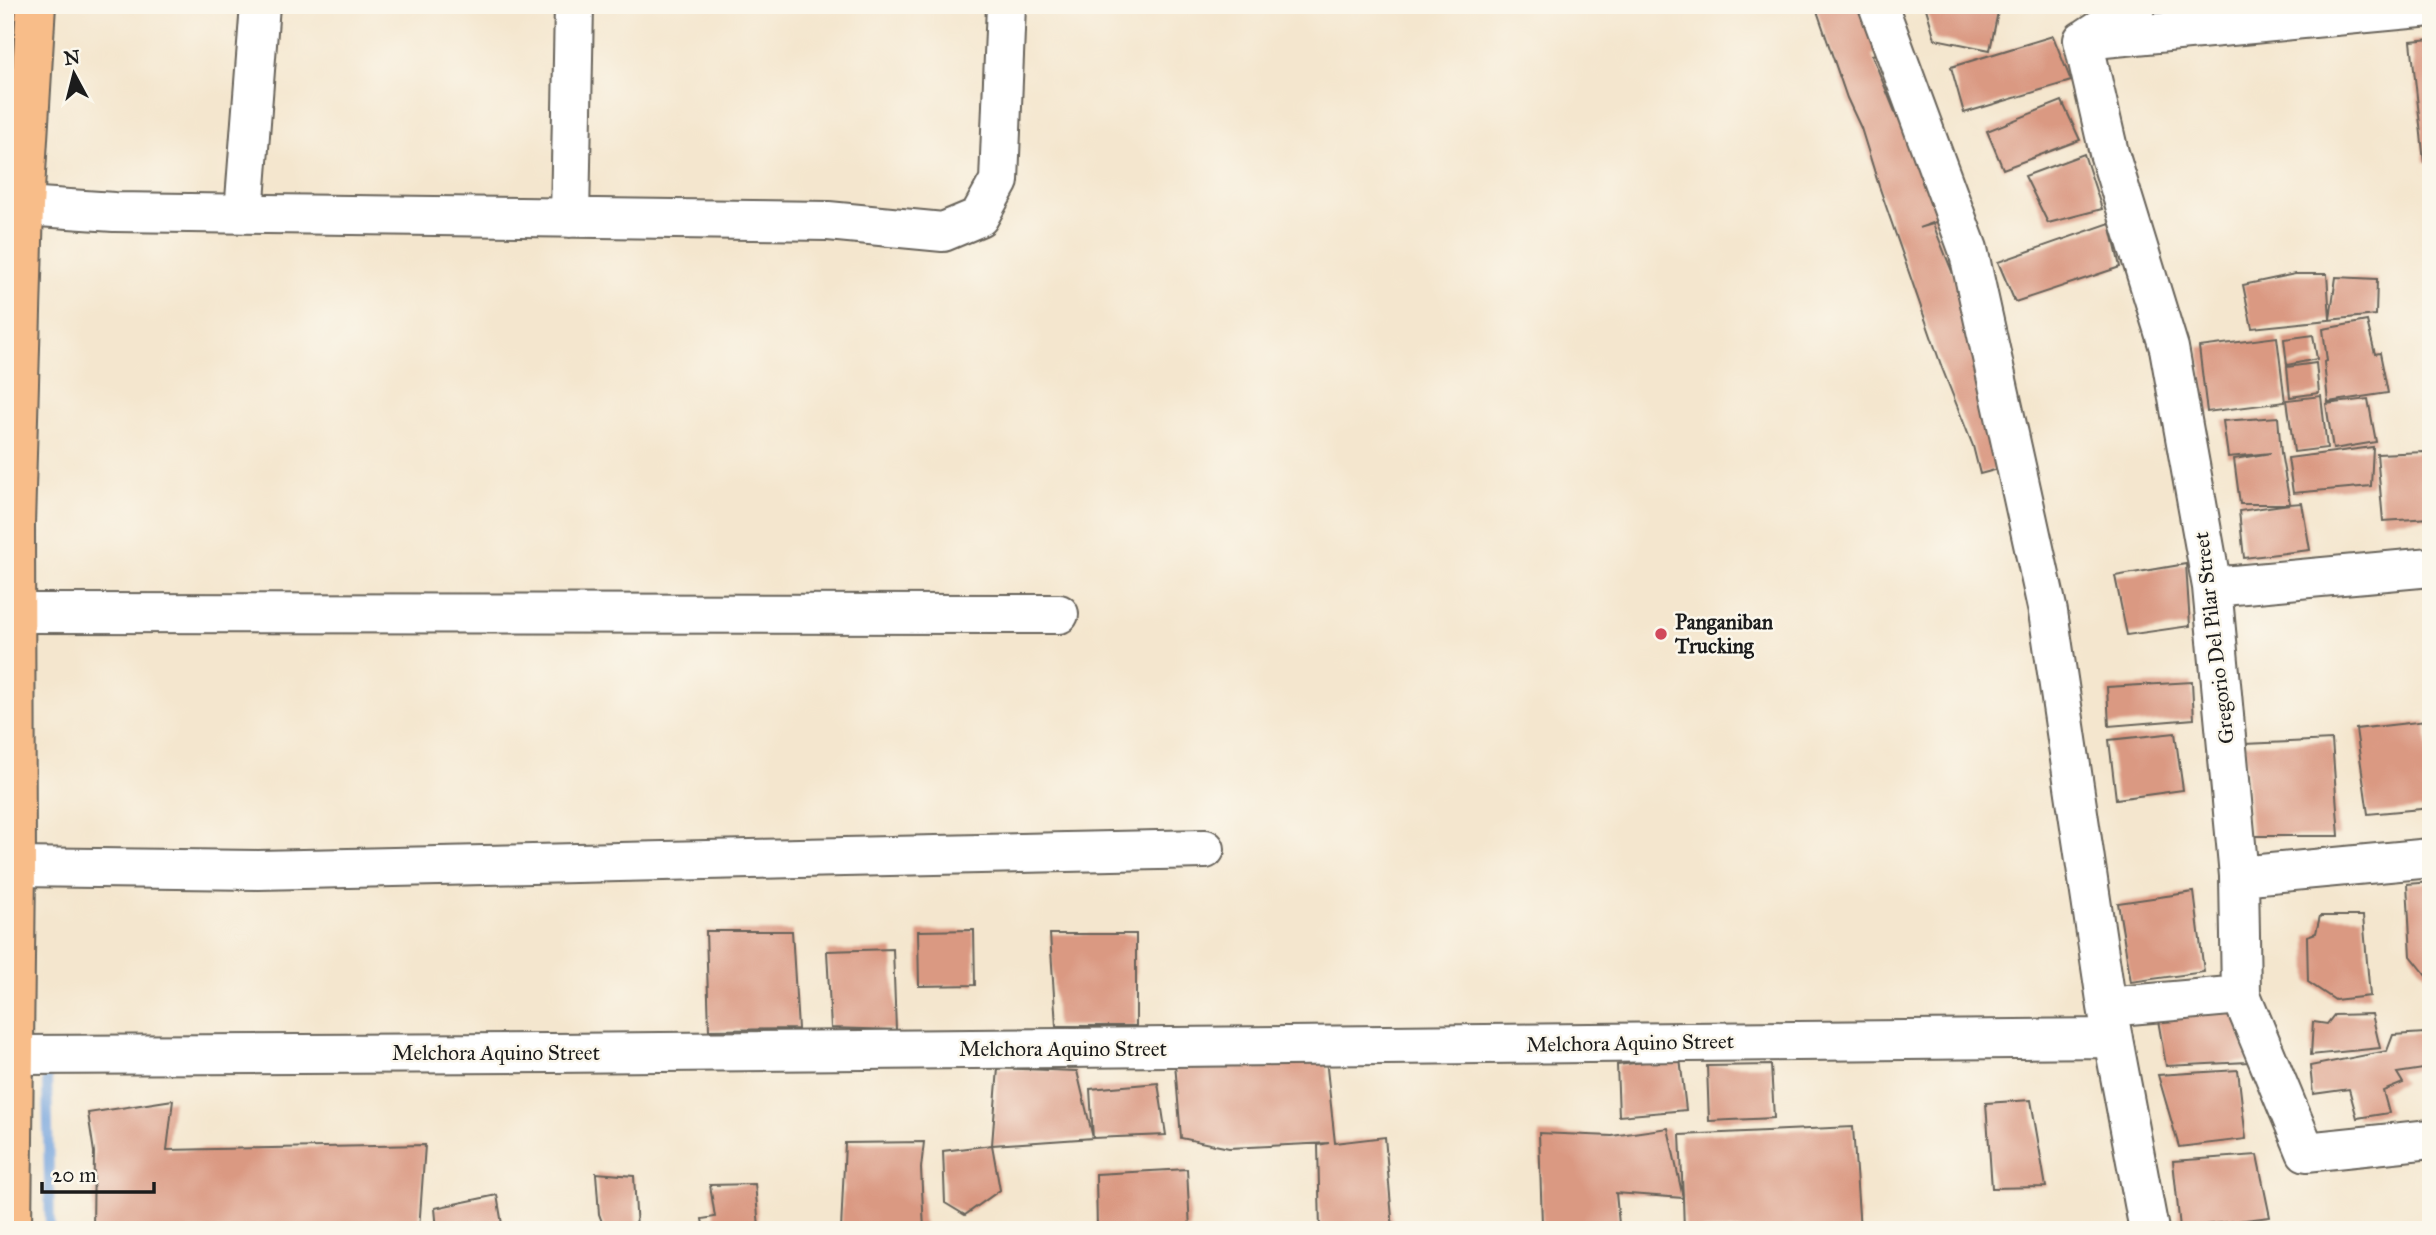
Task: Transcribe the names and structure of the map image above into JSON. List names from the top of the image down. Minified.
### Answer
{"streets":{"street":["Gregorio Del Pilar Street","Melchora Aquino Street"]},"crossings":[["Gregorio Del Pilar Street","Melchora Aquino Street"]],"places":["Panganiban Trucking"],"scale_bar":"20 m","north":"top"}
